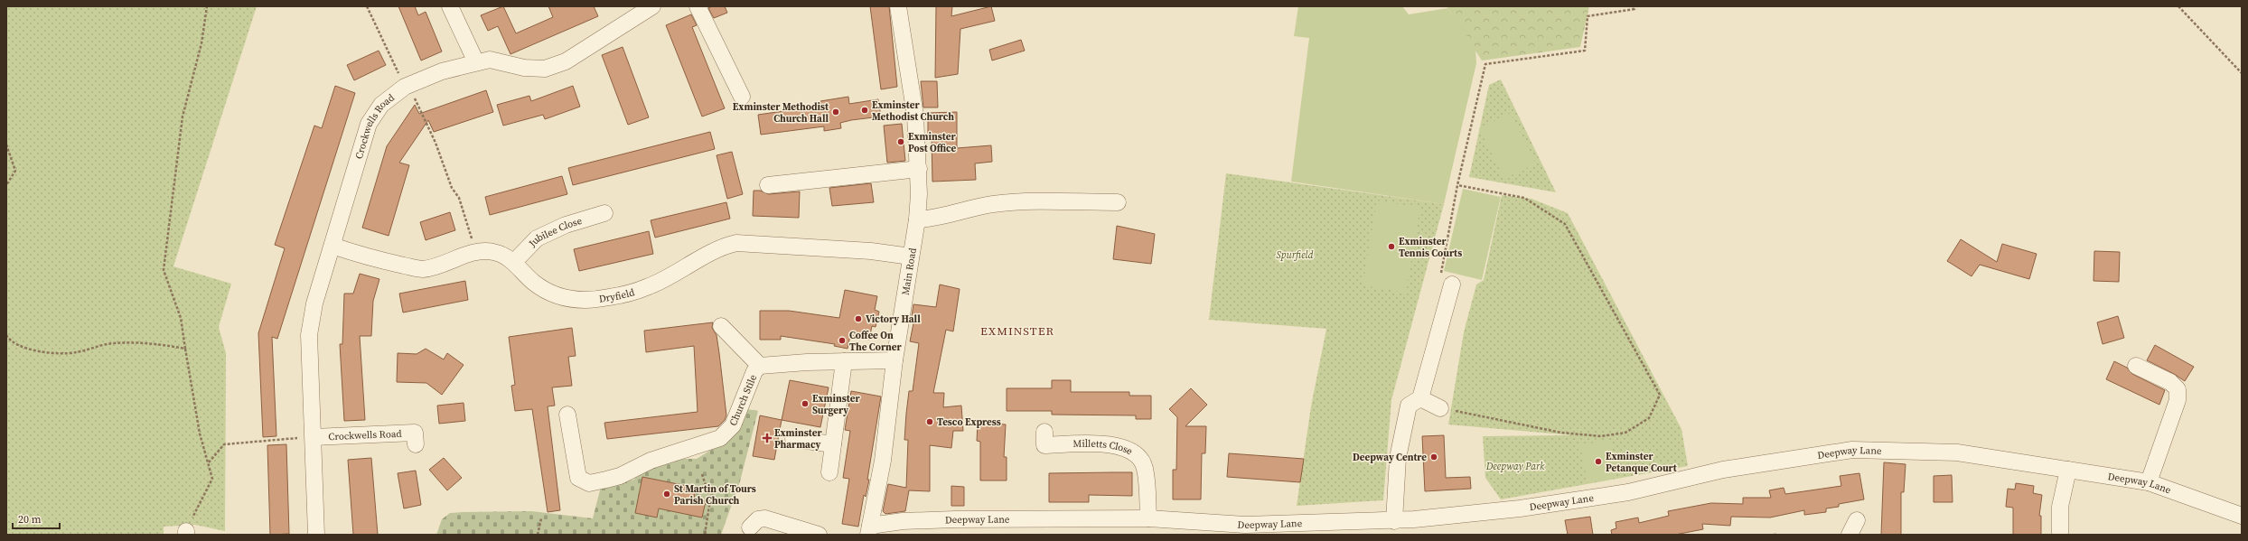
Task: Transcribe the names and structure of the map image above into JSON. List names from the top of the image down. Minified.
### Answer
{"streets":{"street":["Crockwells Road","Jubilee Close","Main Road","Dryfield","Church Stile","Milletts Close","Deepway Lane"]},"crossings":[["Jubilee Close","Dryfield"],["Main Road","Dryfield"],["Main Road","Church Stile"],["Main Road","Deepway Lane"],["Milletts Close","Deepway Lane"]],"districts":["EXMINSTER"],"parks":["Spurfield","Deepway Park"],"places":{"other":["Exminster Methodist Church","Exminster Methodist Church Hall","Exminster Post Office","Exminster Tennis Courts","Victory Hall","Coffee On The Corner","Exminster Surgery","Tesco Express","Deepway Centre","Exminster Petanque Court","St Martin of Tours Parish Church"],"health":["Exminster Pharmacy"]},"scale_bar":"20 m"}
